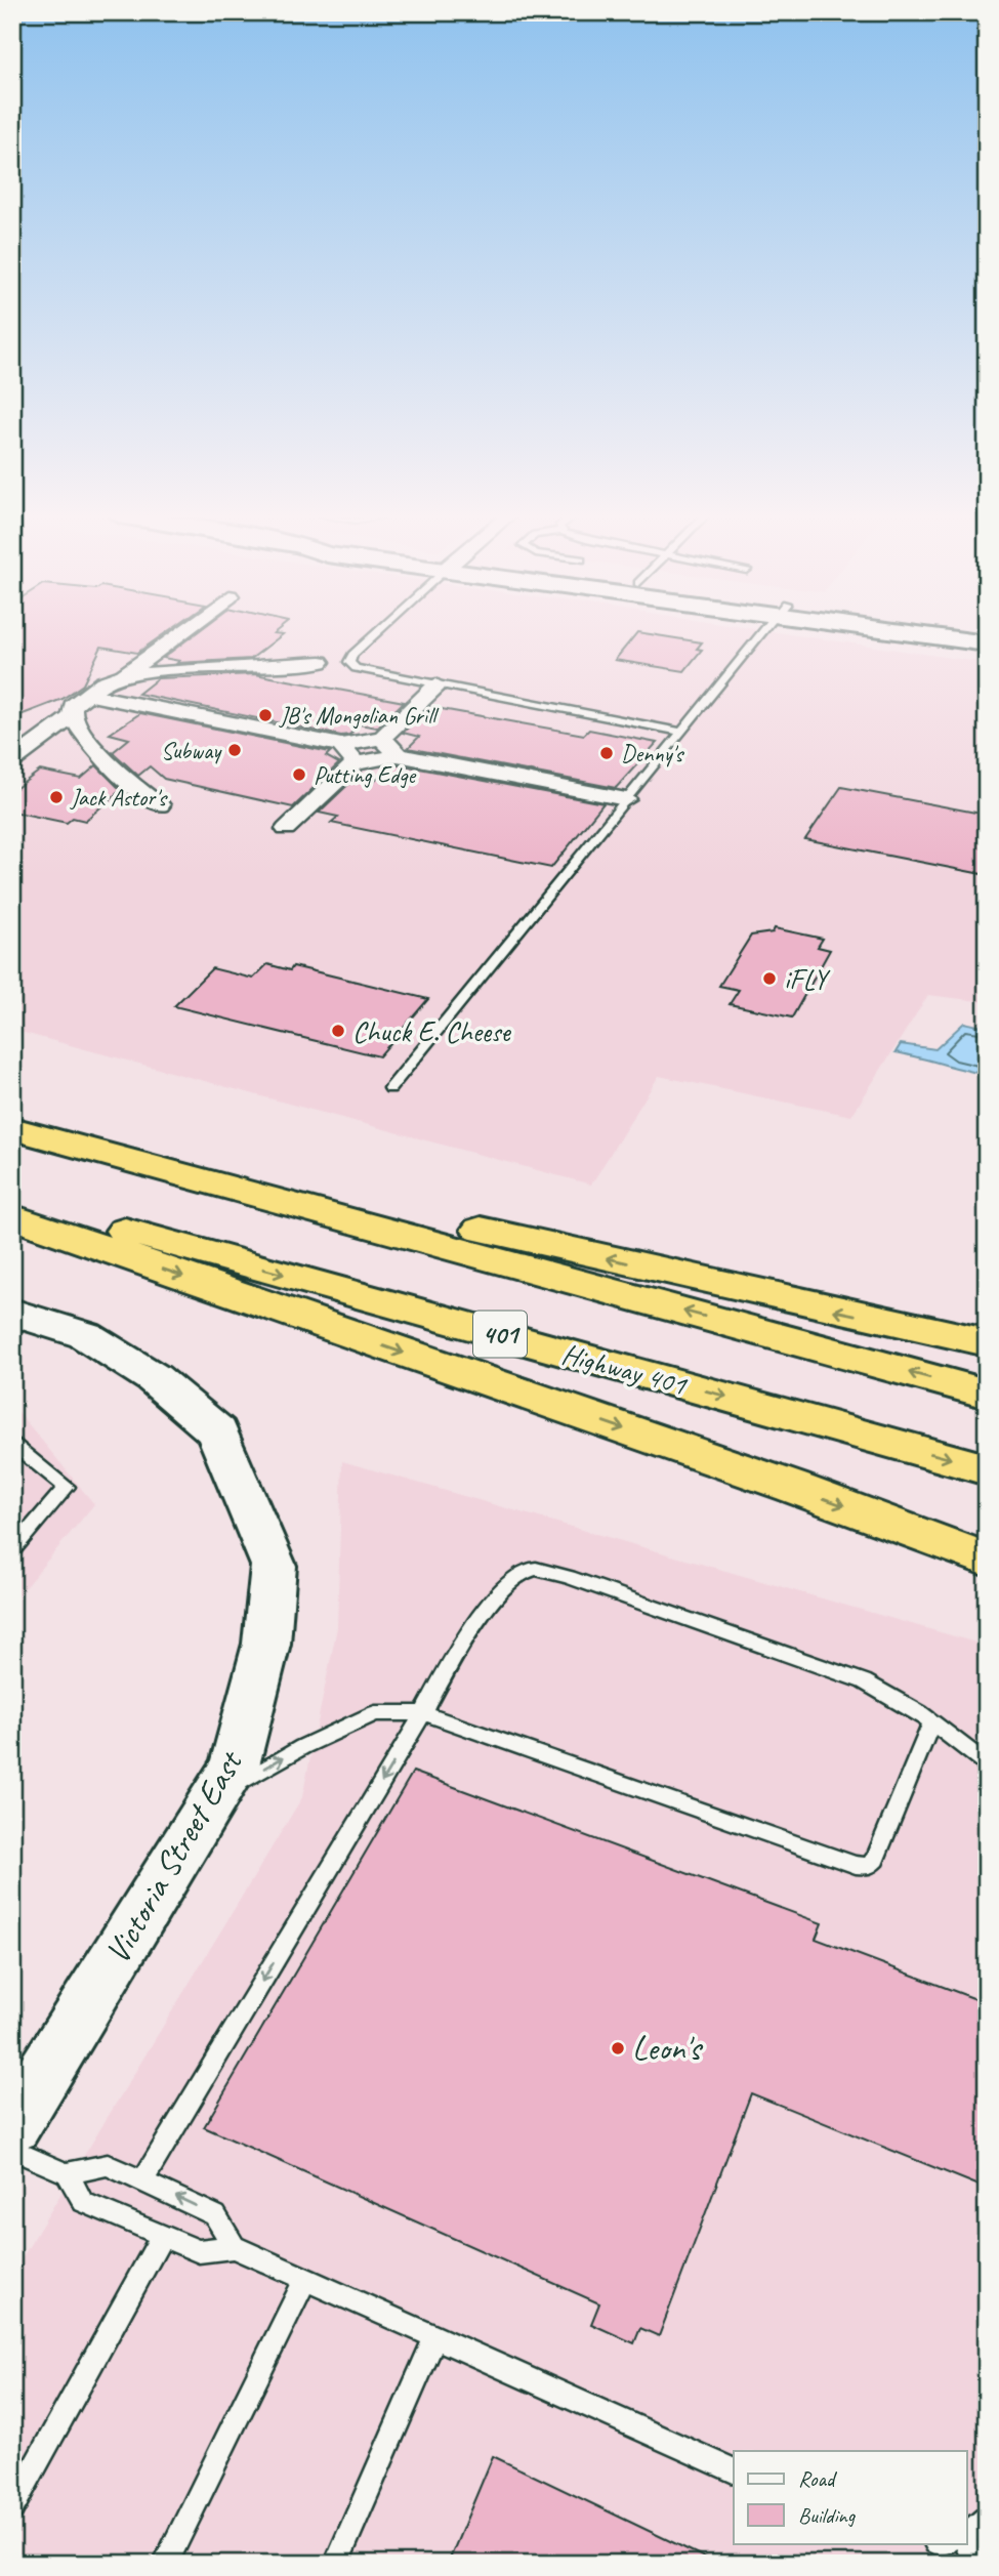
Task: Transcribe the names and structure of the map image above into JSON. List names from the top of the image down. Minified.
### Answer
{"streets":{"highway":["401","Highway 401"],"main road":["Victoria Street East"]},"places":["JB's Mongolian Grill","Subway","Denny's","Putting Edge","Jack Astor's","iFLY","Chuck E. Cheese","Leon's"],"legend":["Road","Building"]}
